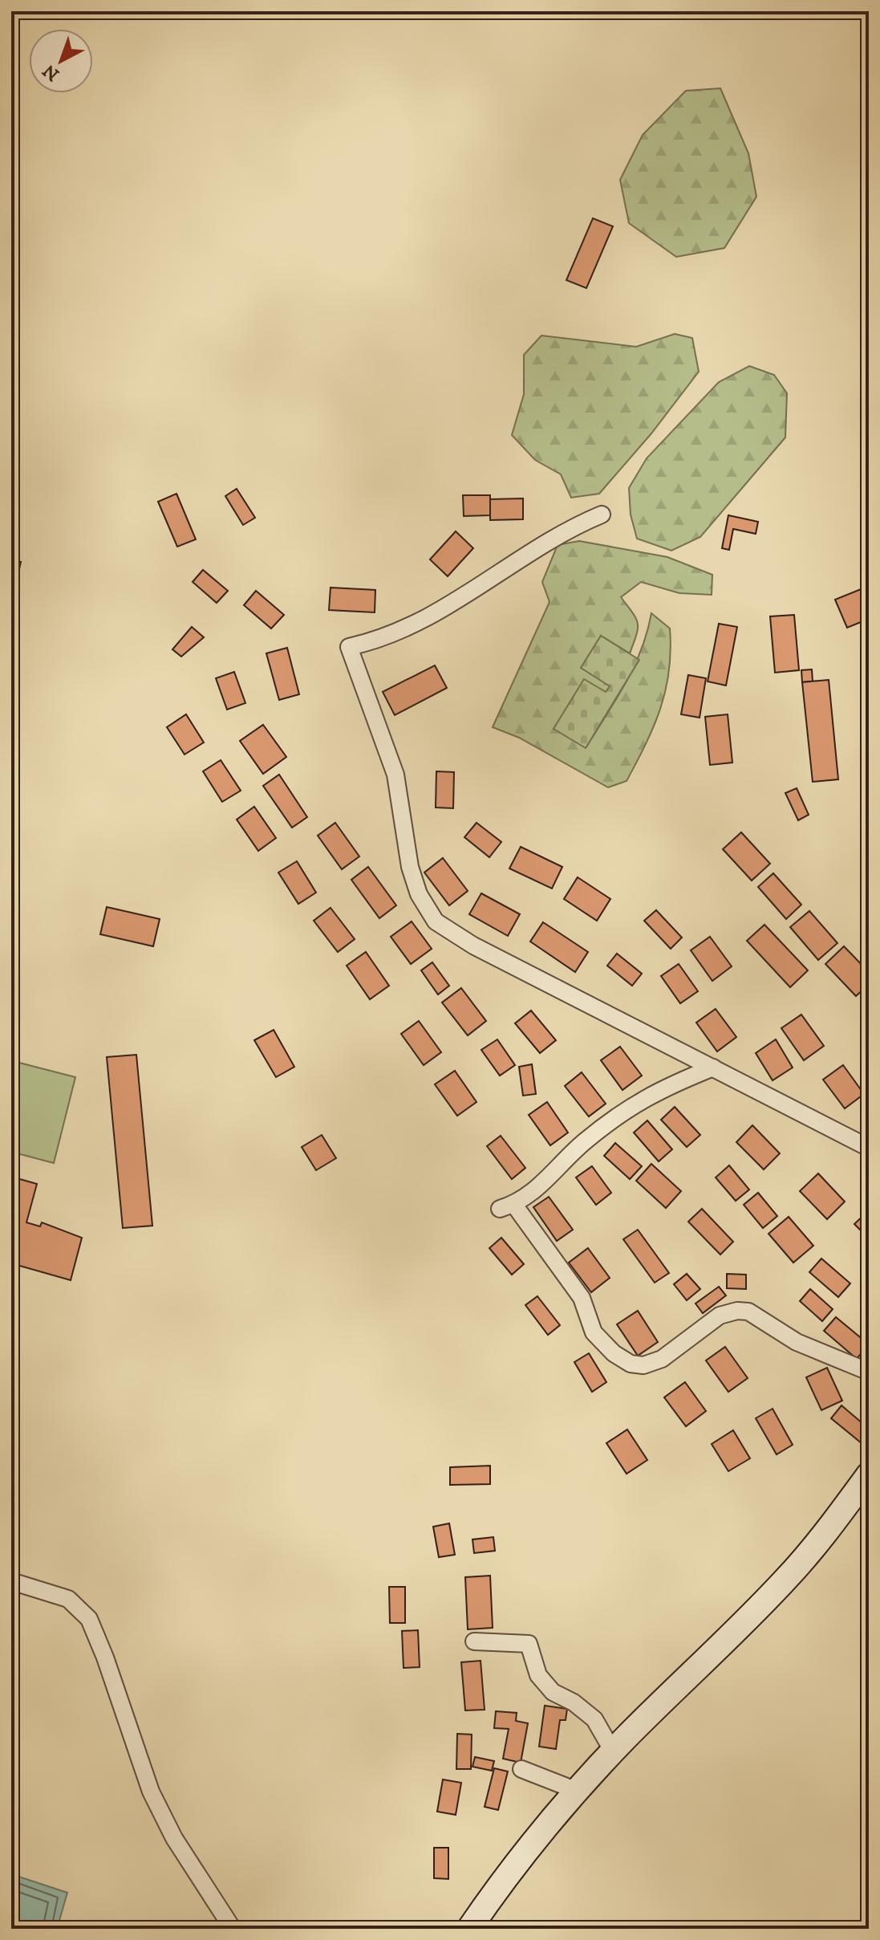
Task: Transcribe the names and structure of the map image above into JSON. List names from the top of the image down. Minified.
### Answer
{"north":"bottom left"}
